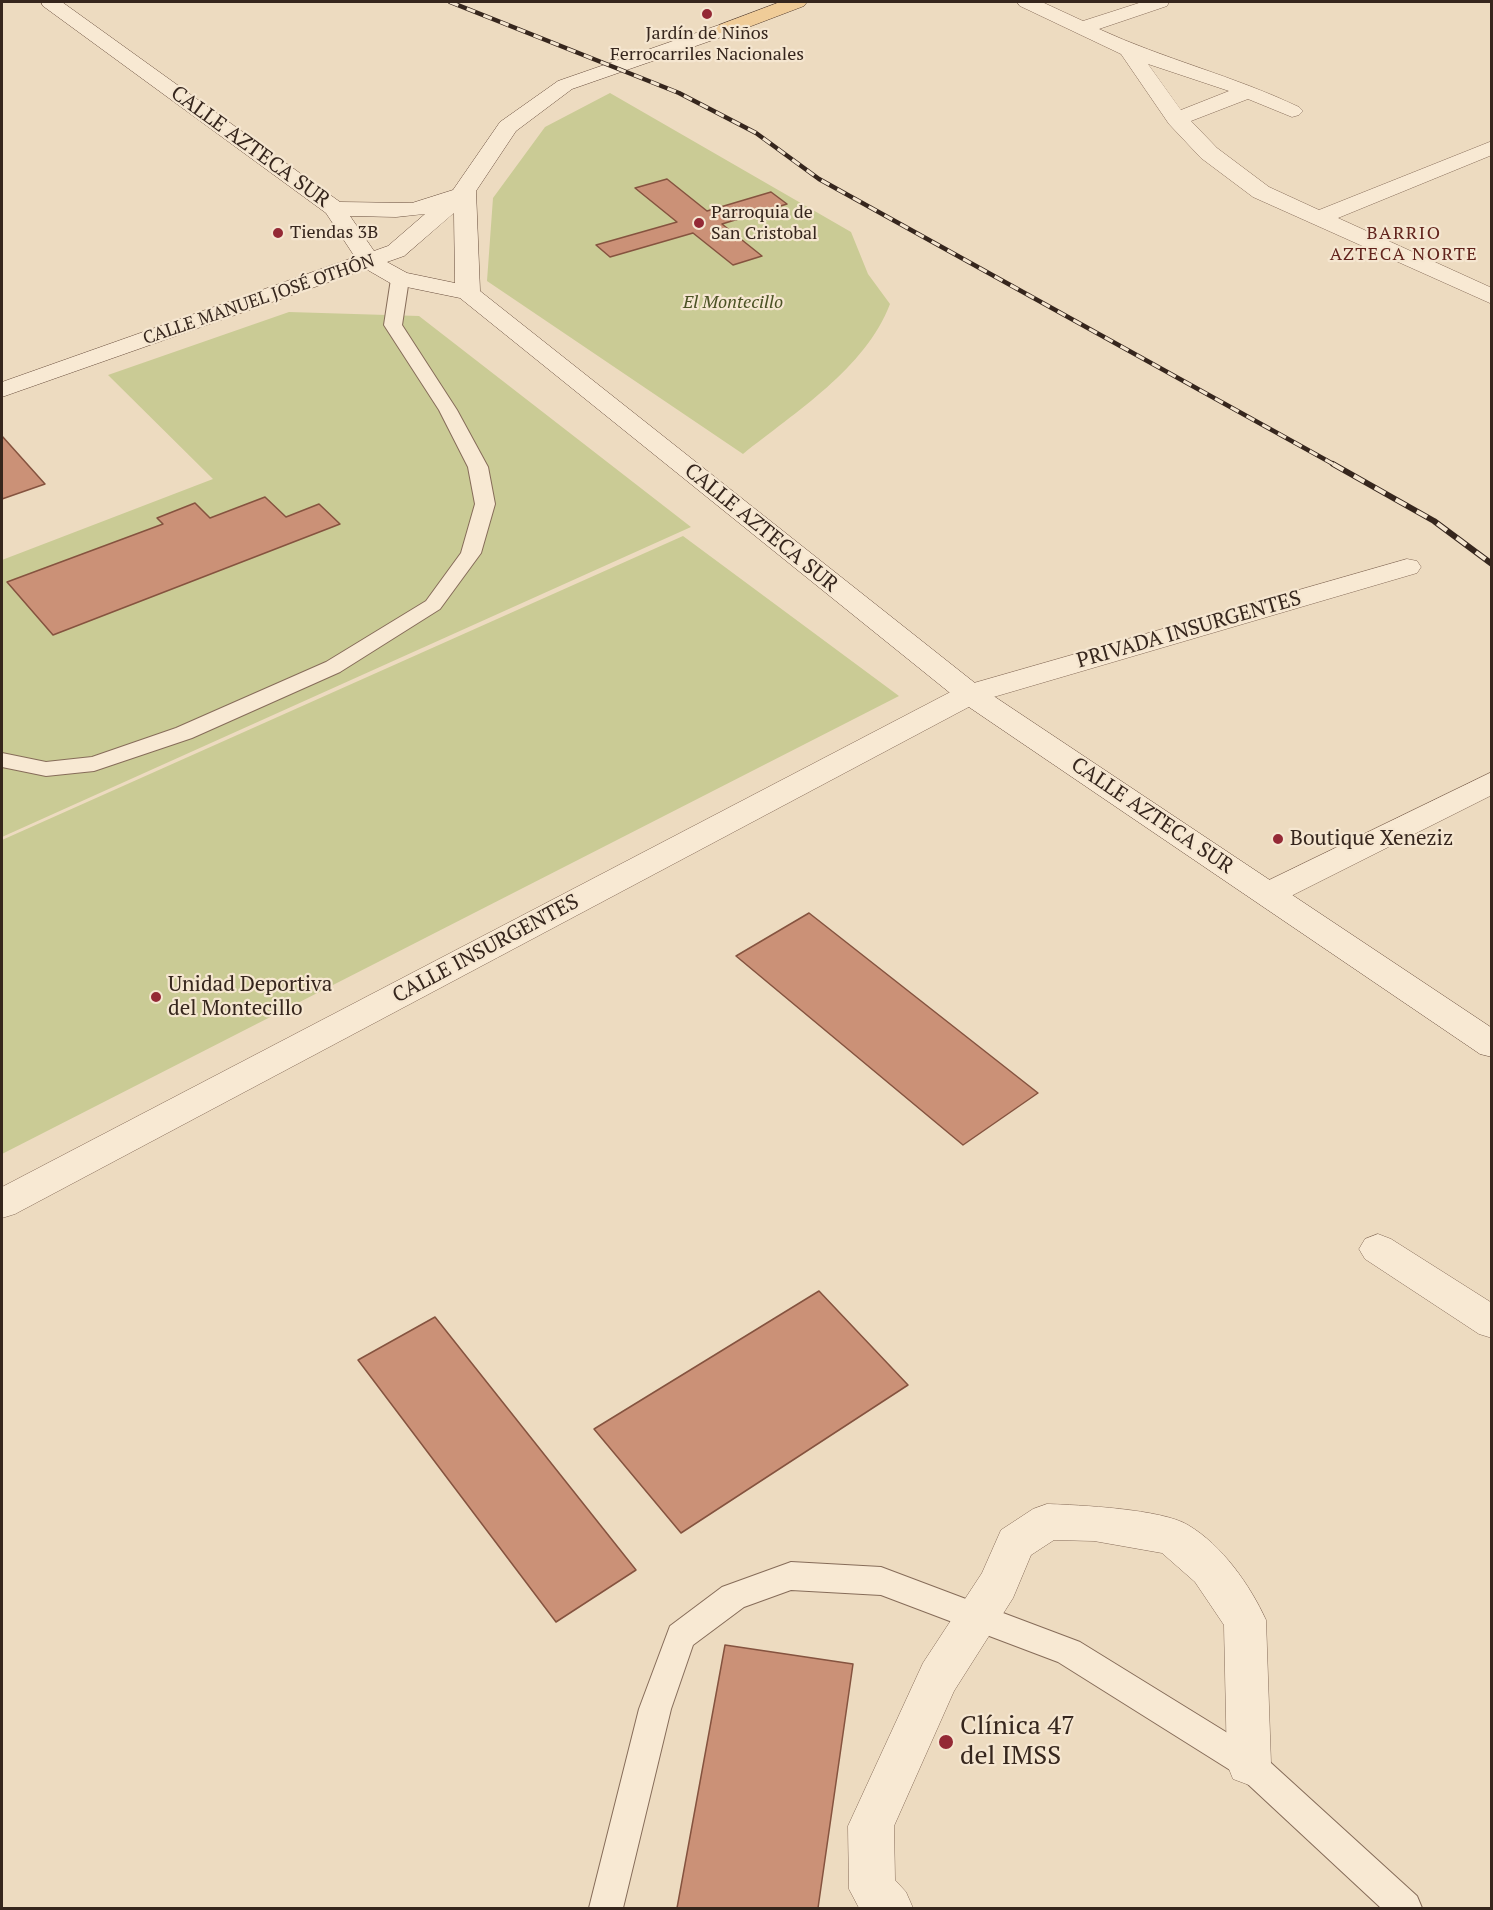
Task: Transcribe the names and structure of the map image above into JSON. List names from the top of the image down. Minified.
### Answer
{"streets":{"main road":["CALLE MANUEL JOSÉ OTHÓN"],"street":["CALLE AZTECA SUR","PRIVADA INSURGENTES","CALLE INSURGENTES"]},"crossings":[["CALLE AZTECA SUR","CALLE MANUEL JOSÉ OTHÓN"],["CALLE AZTECA SUR","PRIVADA INSURGENTES"],["CALLE AZTECA SUR","CALLE INSURGENTES"],["PRIVADA INSURGENTES","CALLE INSURGENTES"]],"districts":["BARRIO AZTECA NORTE"],"parks":["El Montecillo"],"places":["Jardín de Niños Ferrocarriles Nacionales","Parroquia de San Cristobal","Tiendas 3B","Boutique Xeneziz","Unidad Deportiva del Montecillo","Clínica 47 del IMSS"]}
